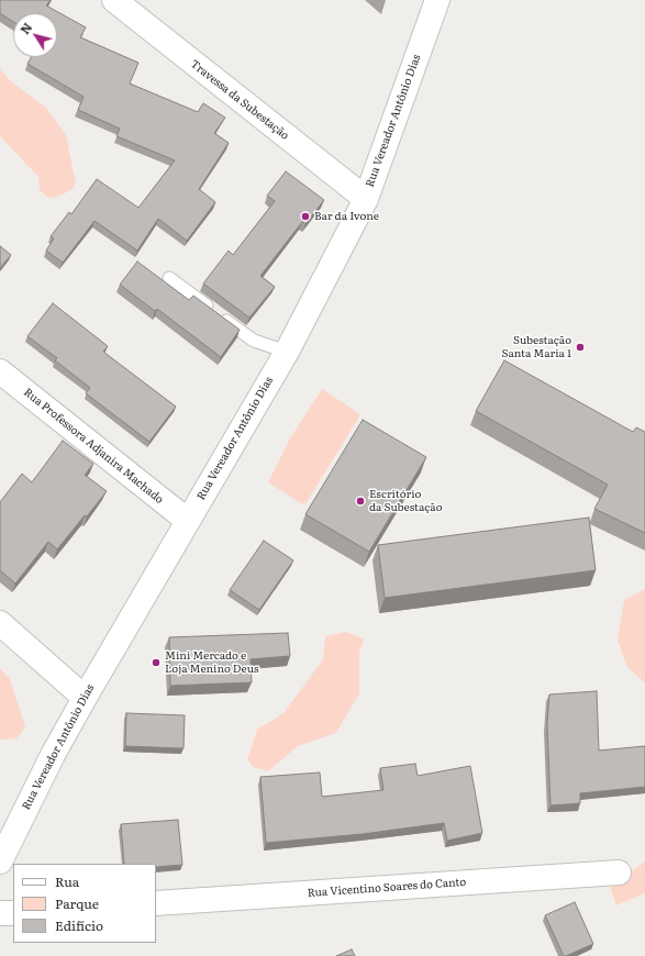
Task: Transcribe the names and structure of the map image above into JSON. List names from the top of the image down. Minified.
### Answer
{"streets":{"street":["Travessa da Subestação","Rua Vereador Antônio Dias","Rua Professora Adjanira Machado","Rua Vicentino Soares do Canto"]},"crossings":[["Travessa da Subestação","Rua Vereador Antônio Dias"],["Rua Vereador Antônio Dias","Rua Professora Adjanira Machado"]],"places":["Bar da Ivone","Subestação Santa Maria 1","Escritório da Subestação","Mini Mercado e Loja Menino Deus"],"legend":["Rua","Parque","Edifício"],"north":"top left"}
